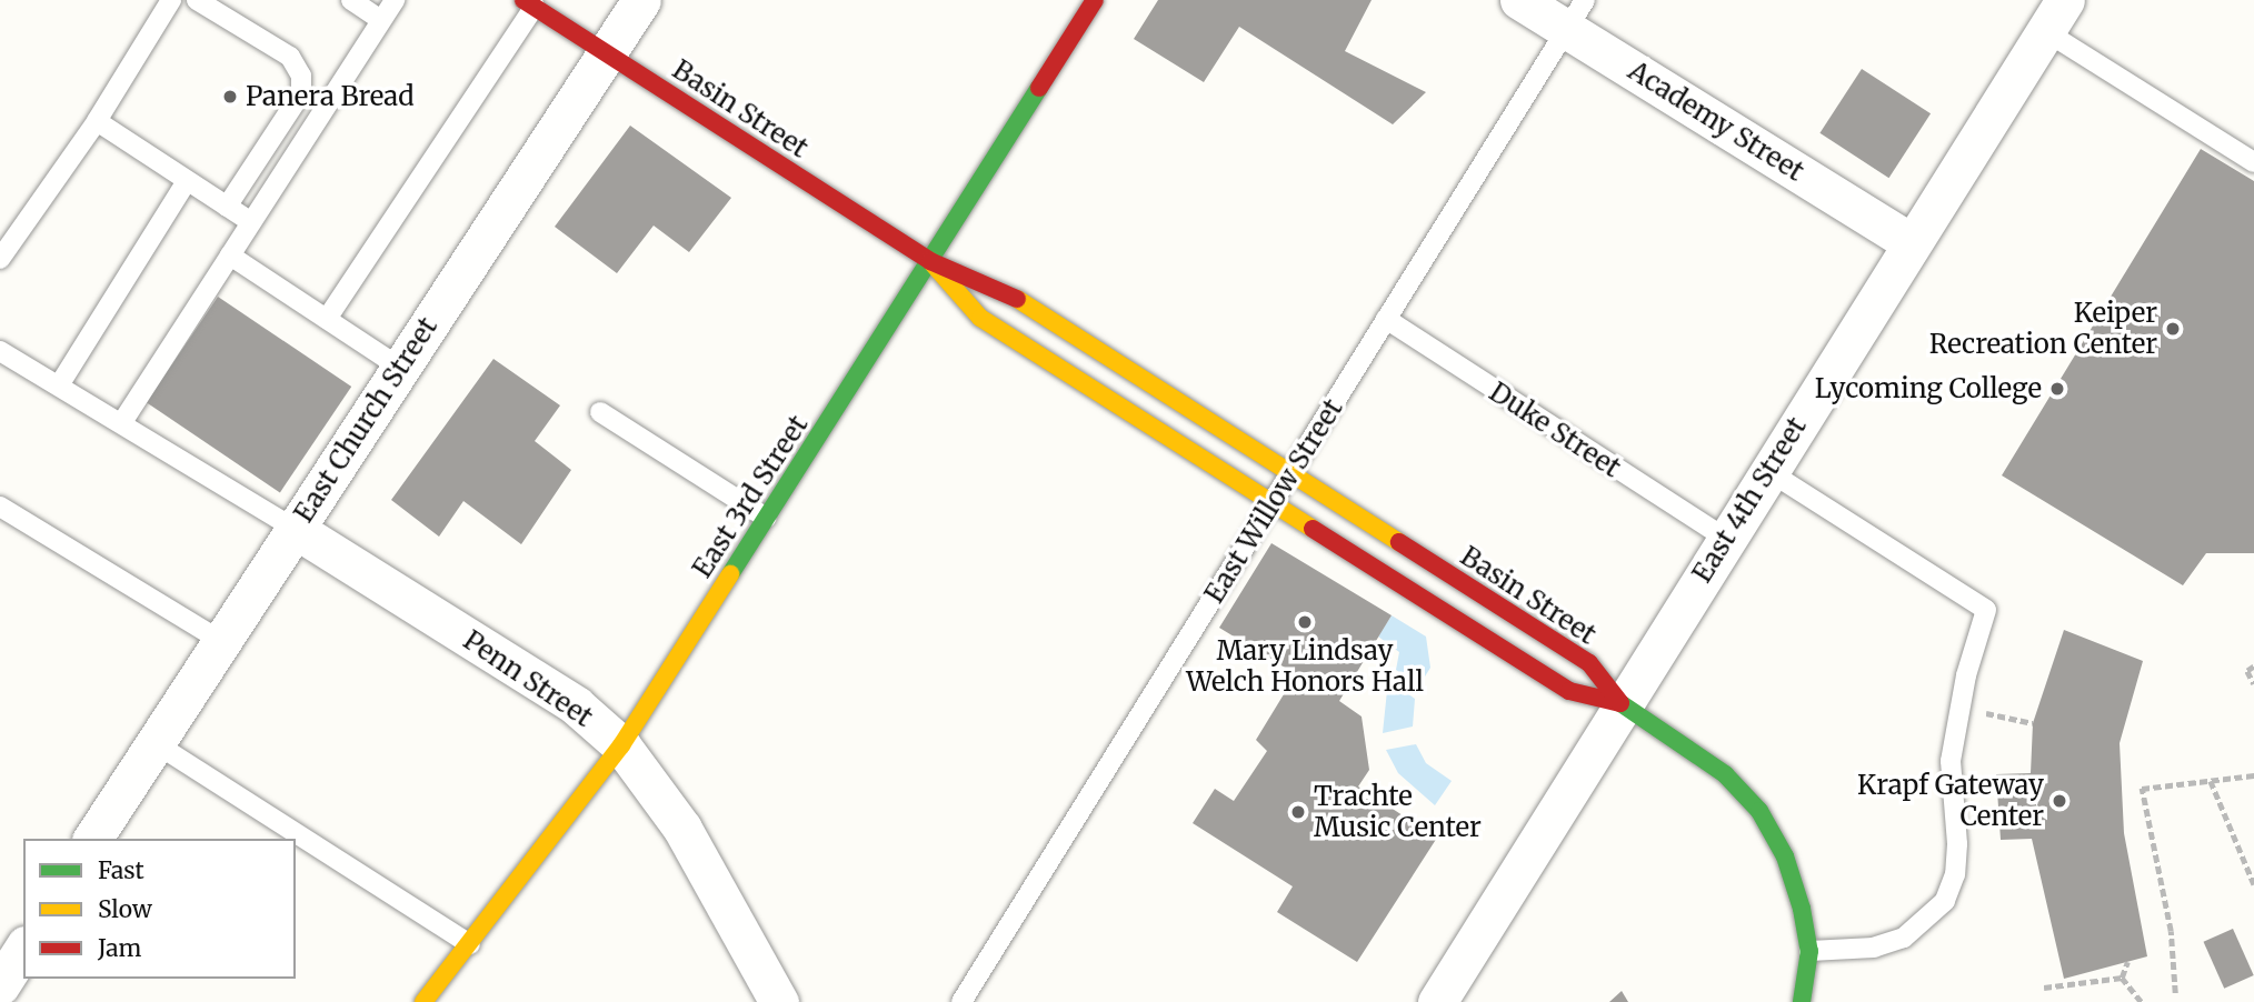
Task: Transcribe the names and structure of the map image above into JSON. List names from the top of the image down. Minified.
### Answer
{"streets":{"street":["Basin Street","Academy Street","East Church Street","East 3rd Street","East 4th Street","Penn Street"],"lane":["Duke Street","East Willow Street"]},"crossings":[["Basin Street","East Church Street"],["Basin Street","East 3rd Street"],["Basin Street","East 4th Street"],["Basin Street","East Willow Street"],["Academy Street","East 4th Street"],["Academy Street","East Willow Street"],["East Church Street","Penn Street"],["Duke Street","East 4th Street"],["Duke Street","East Willow Street"],["East 3rd Street","Penn Street"]],"places":["Panera Bread","Keiper Recreation Center","Lycoming College","Mary Lindsay Welch Honors Hall","Krapf Gateway Center","Trachte Music Center"],"legend":["Fast","Slow","Jam"]}
